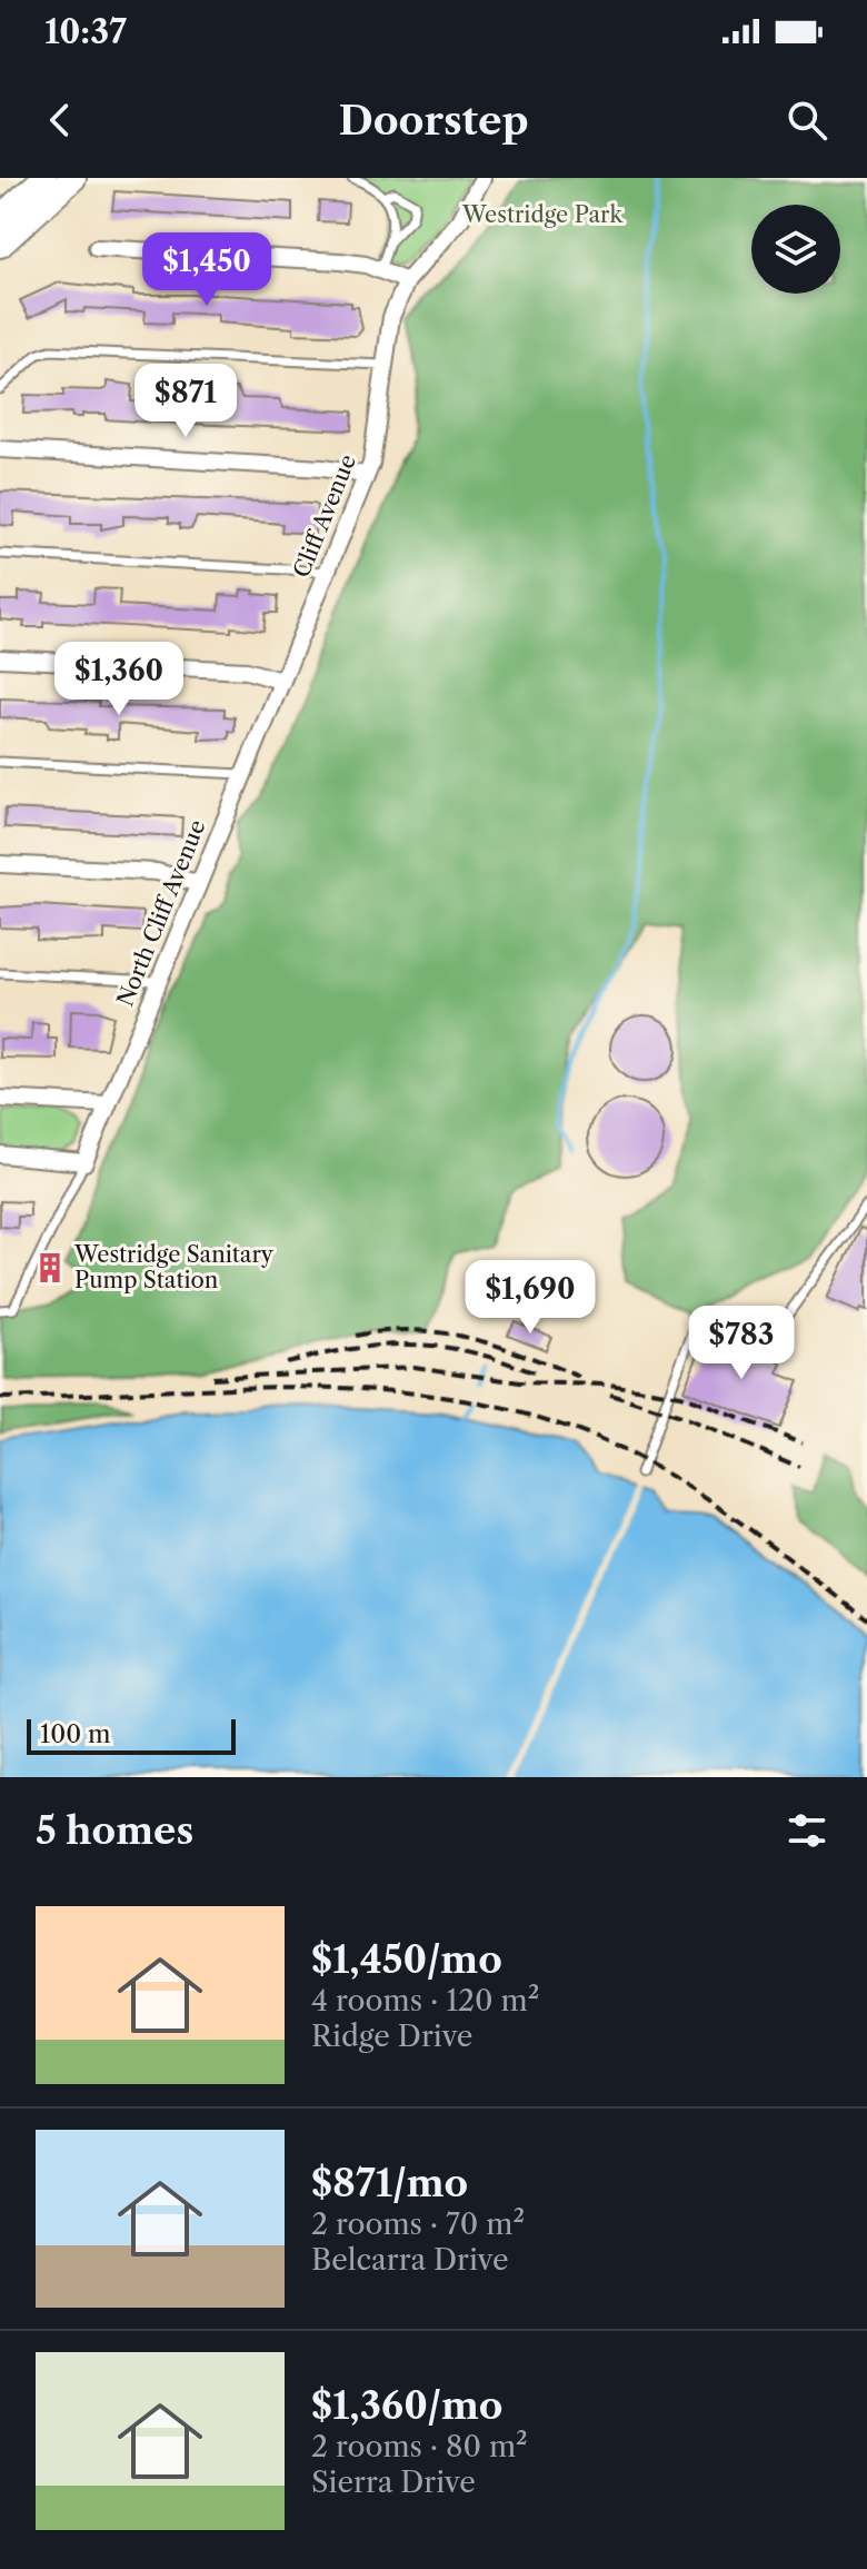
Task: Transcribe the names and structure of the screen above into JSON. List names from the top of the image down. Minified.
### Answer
{"streets":{"street":["Cliff Avenue","North Cliff Avenue"]},"crossings":[["Cliff Avenue","North Cliff Avenue"]],"parks":["Westridge Park"],"places":{"building":["Westridge Sanitary Pump Station"]},"scale_bar":"100 m","page":{"status":"10:37","header":"Doorstep","price":["$1,450","$871","$1,360","$1,690","$783"],"scale":"100 m","heading":"5 homes","list":[{"name":"$1,450/mo","note":"4 rooms · 120 m² · Ridge Drive"},{"name":"$871/mo","note":"2 rooms · 70 m² · Belcarra Drive"},{"name":"$1,360/mo","note":"2 rooms · 80 m² · Sierra Drive"}]}}
